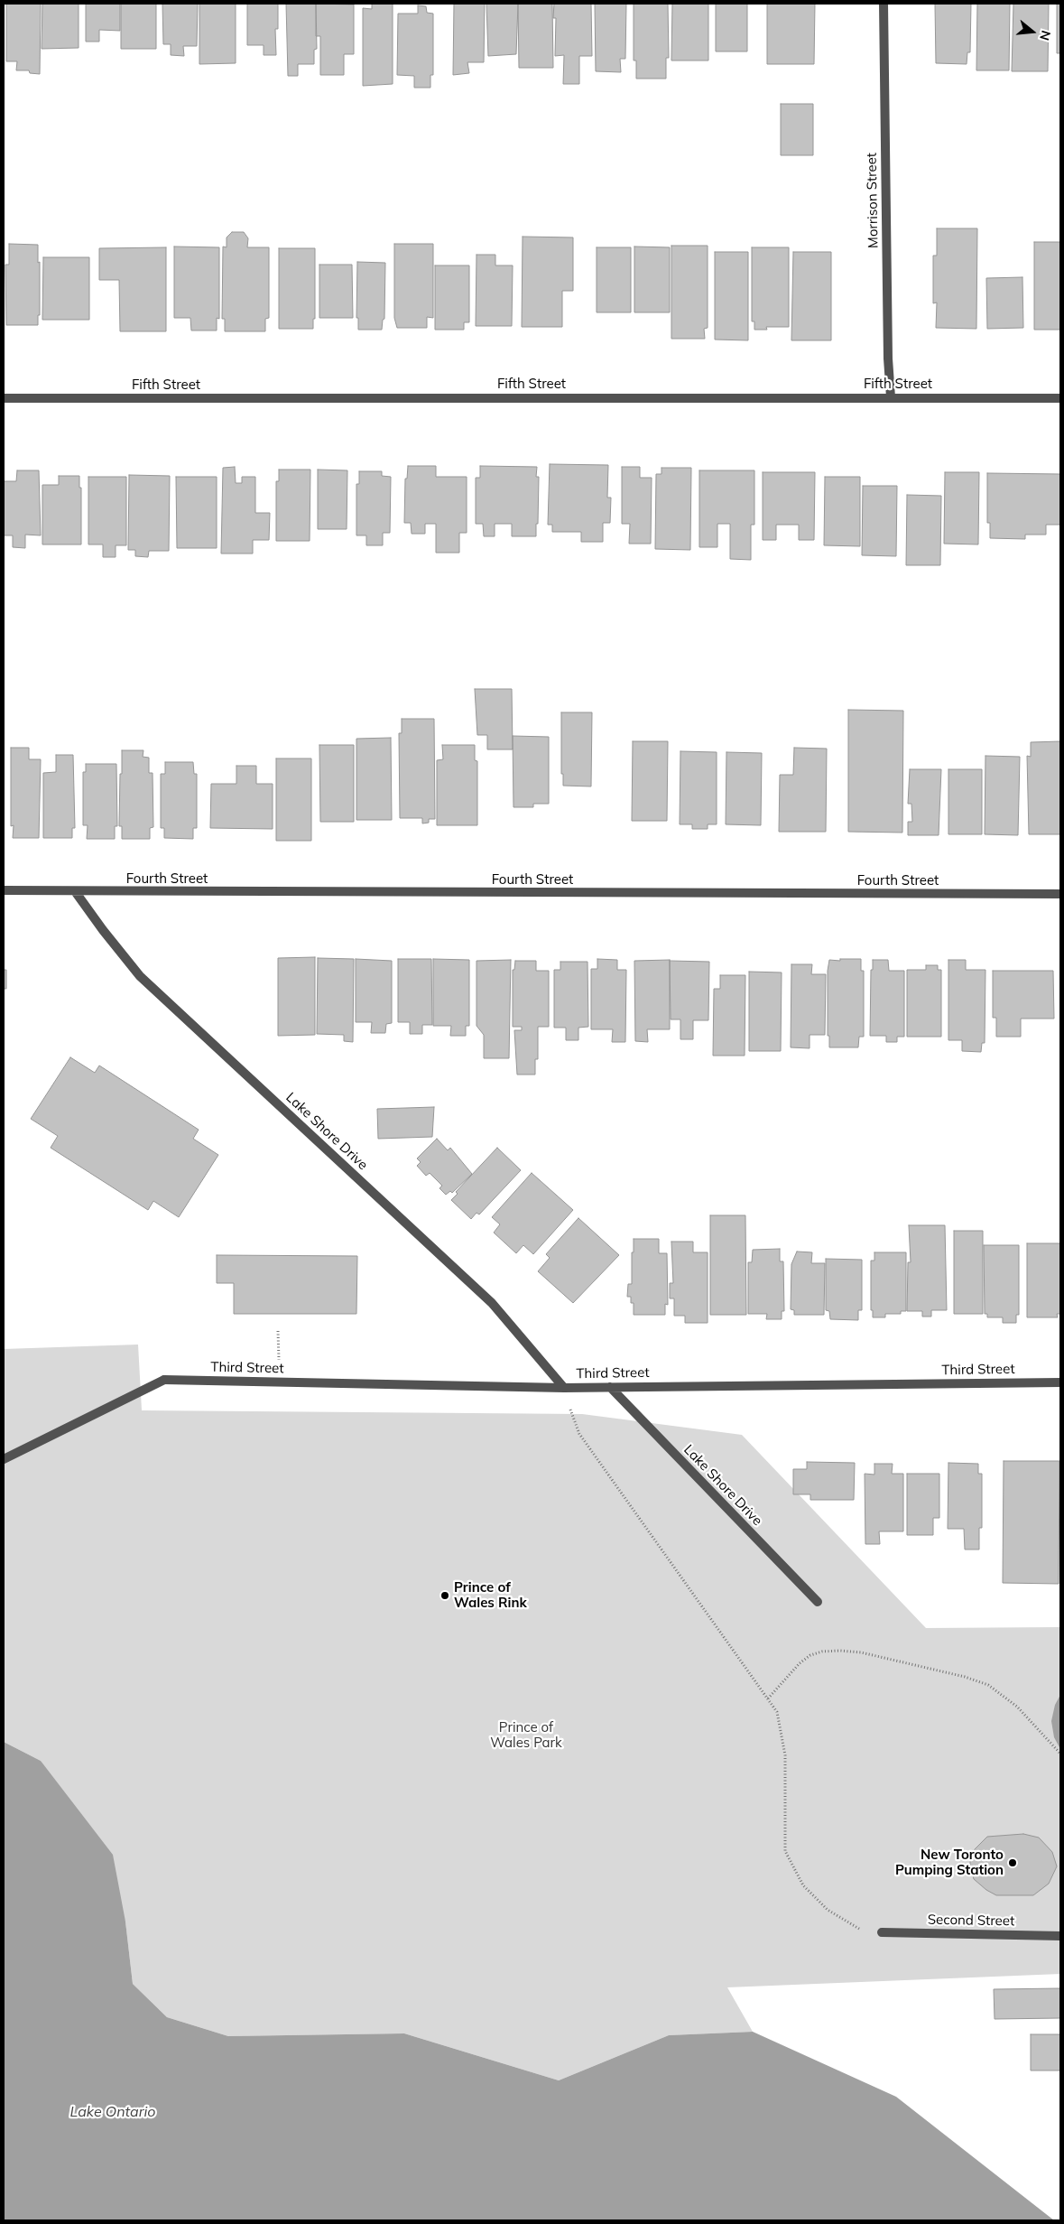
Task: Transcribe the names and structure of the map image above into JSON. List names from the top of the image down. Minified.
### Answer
{"streets":{"street":["Morrison Street","Fifth Street","Fourth Street","Lake Shore Drive","Third Street","Second Street"]},"crossings":[["Morrison Street","Fifth Street"],["Fourth Street","Lake Shore Drive"],["Lake Shore Drive","Third Street"]],"water":["Lake Ontario"],"parks":["Prince of Wales Park"],"places":["Prince of Wales Rink","New Toronto Pumping Station"],"north":"right"}
